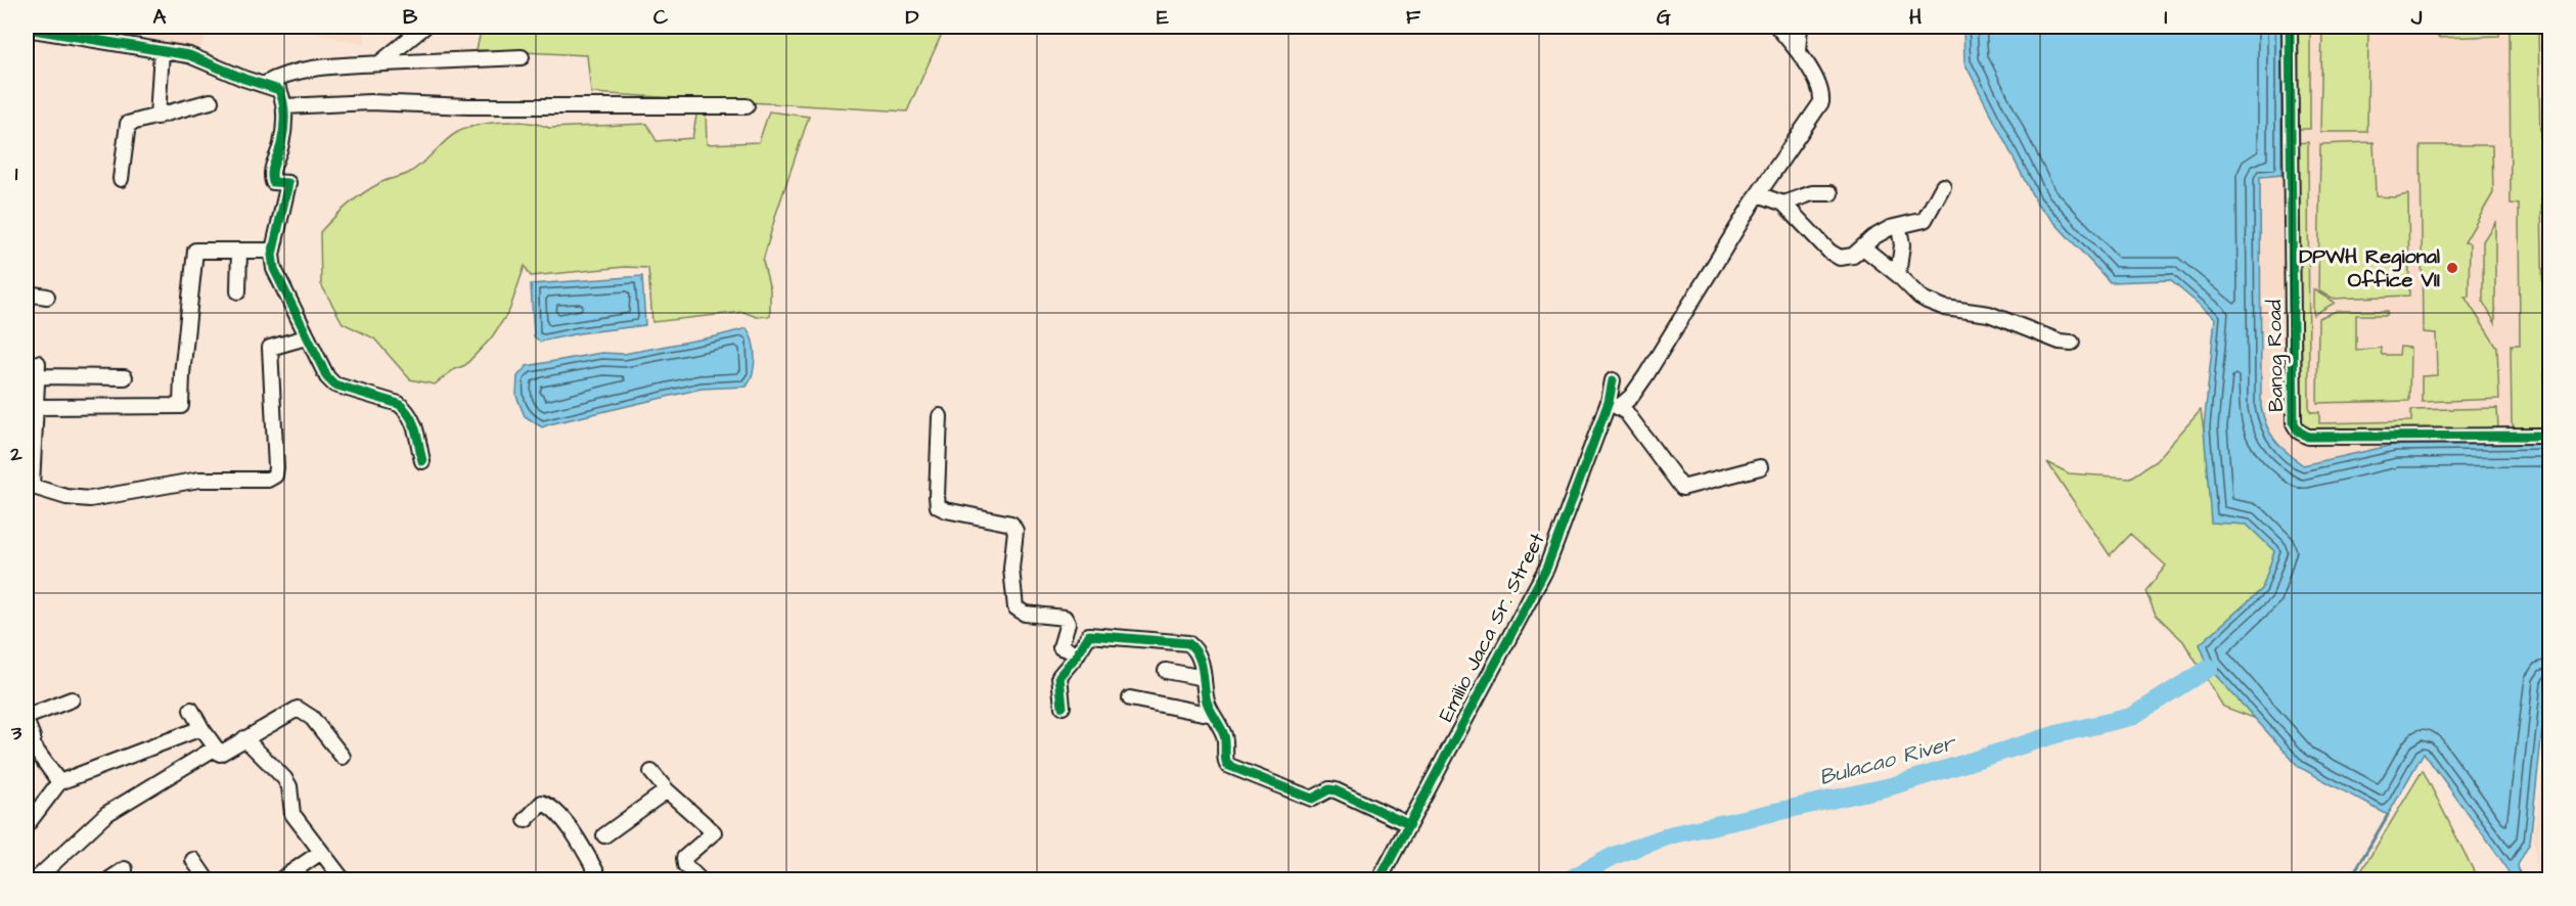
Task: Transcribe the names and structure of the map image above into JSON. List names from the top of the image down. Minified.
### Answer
{"streets":{"street":["Banog Road","Emilio Jaca Sr. Street"]},"water":["Bulacao River"],"places":["DPWH Regional Office VII"],"grid":{"columns":["A","B","C","D","E","F","G","H","I","J"],"rows":["1","2","3"]}}
